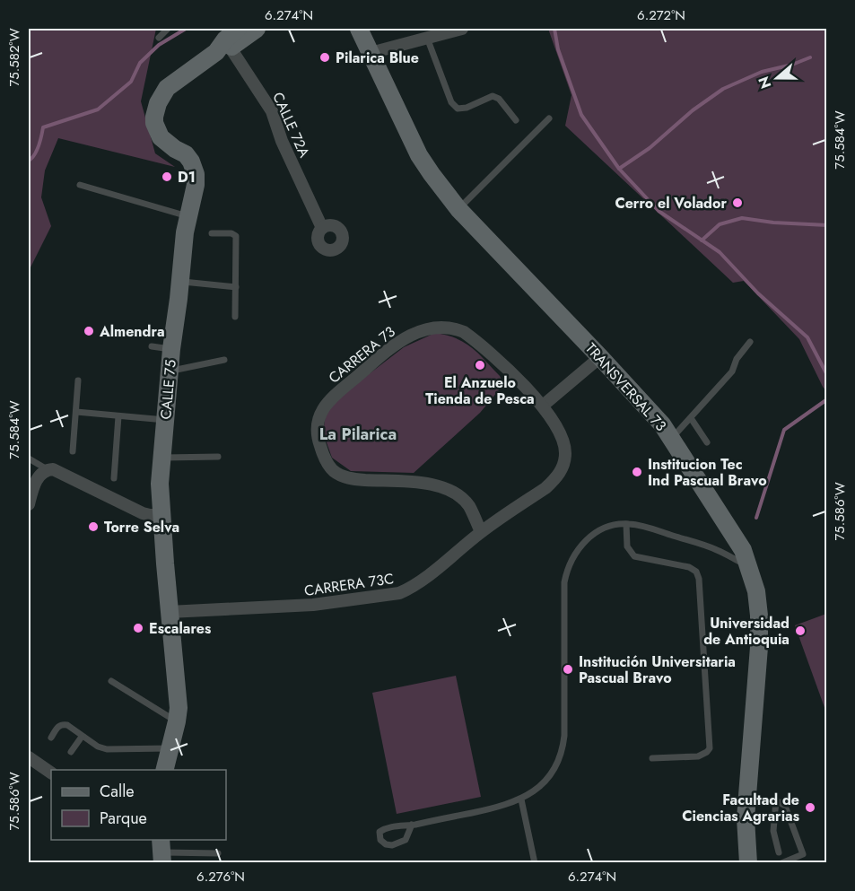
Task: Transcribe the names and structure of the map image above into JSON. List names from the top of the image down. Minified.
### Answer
{"streets":{"main road":["TRANSVERSAL 73","CALLE 75"],"street":["CALLE 72A","CARRERA 73","CARRERA 73C"]},"crossings":[["CALLE 72A","CALLE 75"],["CARRERA 73","CARRERA 73C"],["CALLE 75","CARRERA 73C"]],"districts":["La Pilarica"],"places":["Pilarica Blue","D1","Cerro el Volador","Almendra","El Anzuelo Tienda de Pesca","Institucion Tec Ind Pascual Bravo","Torre Selva","Escalares","Universidad de Antioquia","Institución Universitaria Pascual Bravo","Facultad de Ciencias Agrarias"],"legend":["Calle","Parque"],"north":"left","coordinates":["6.274°N","6.272°N","75.582°W","75.584°W","75.586°W","6.276°N"]}
